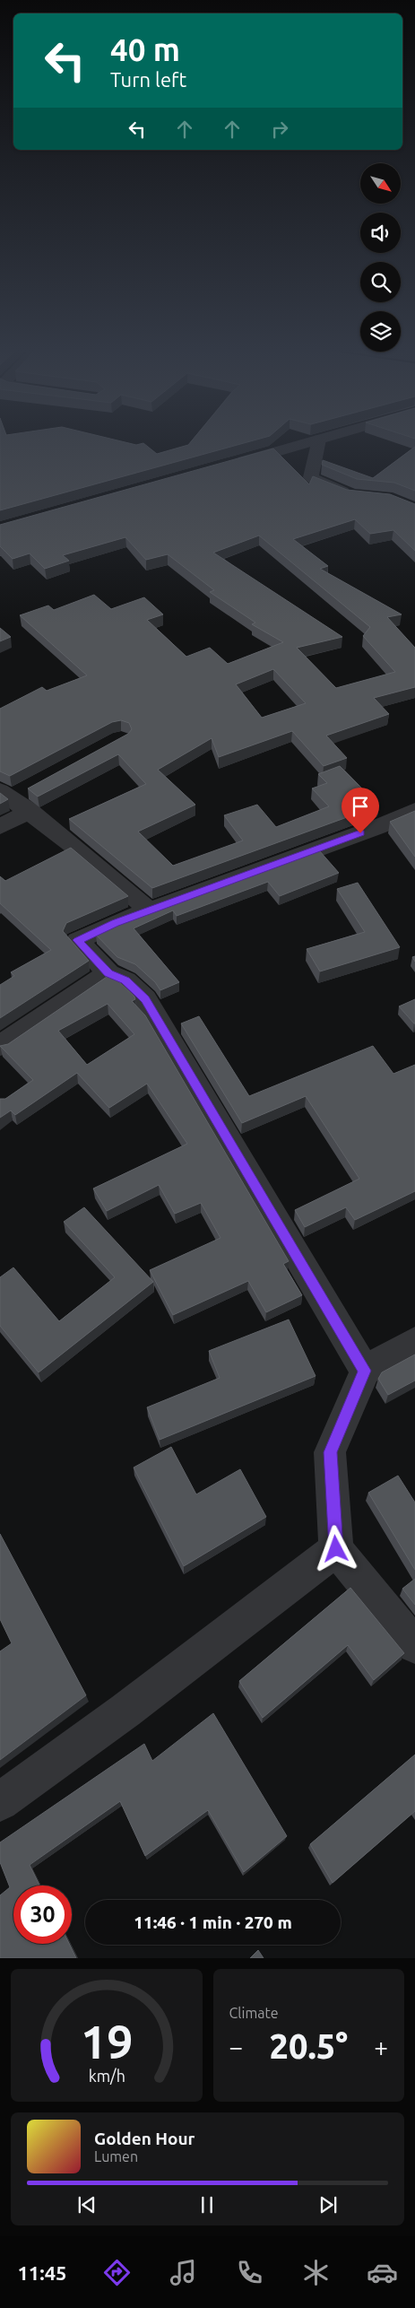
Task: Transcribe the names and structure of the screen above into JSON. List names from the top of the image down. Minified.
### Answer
{"north":"bottom right","page":{"turn":["40 m","Turn left"],"limit":"30","trip":"11:46 · 1 min · 270 m","tile":"Climate","heat":["−","20.5°","+"],"song":["Golden Hour","Lumen"],"tabs":"11:45","gauge":["19","km/h"]}}
